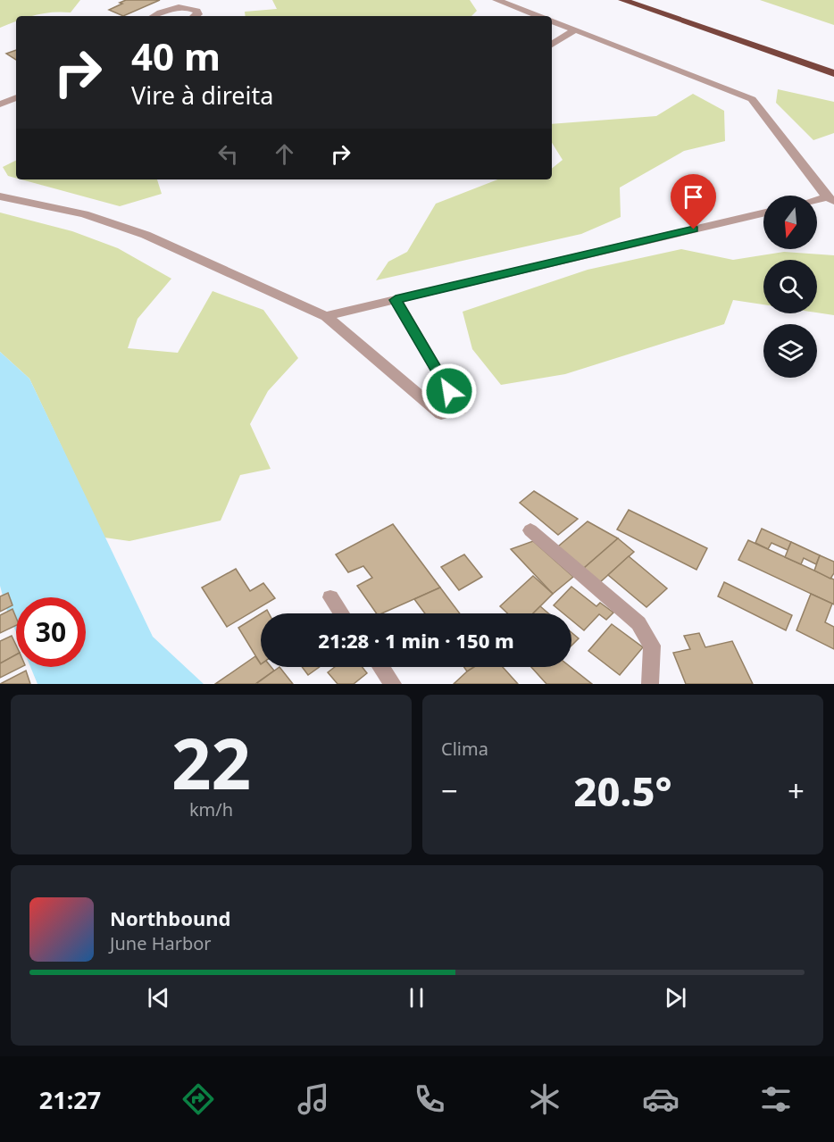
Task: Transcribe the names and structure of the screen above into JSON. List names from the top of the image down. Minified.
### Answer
{"north":"bottom","page":{"turn":["40 m","Vire à direita"],"limit":"30","trip":"21:28 · 1 min · 150 m","tile":[["22","km/h"],"Clima"],"heat":["−","20.5°","+"],"song":["Northbound","June Harbor"],"tabs":"21:27"}}
